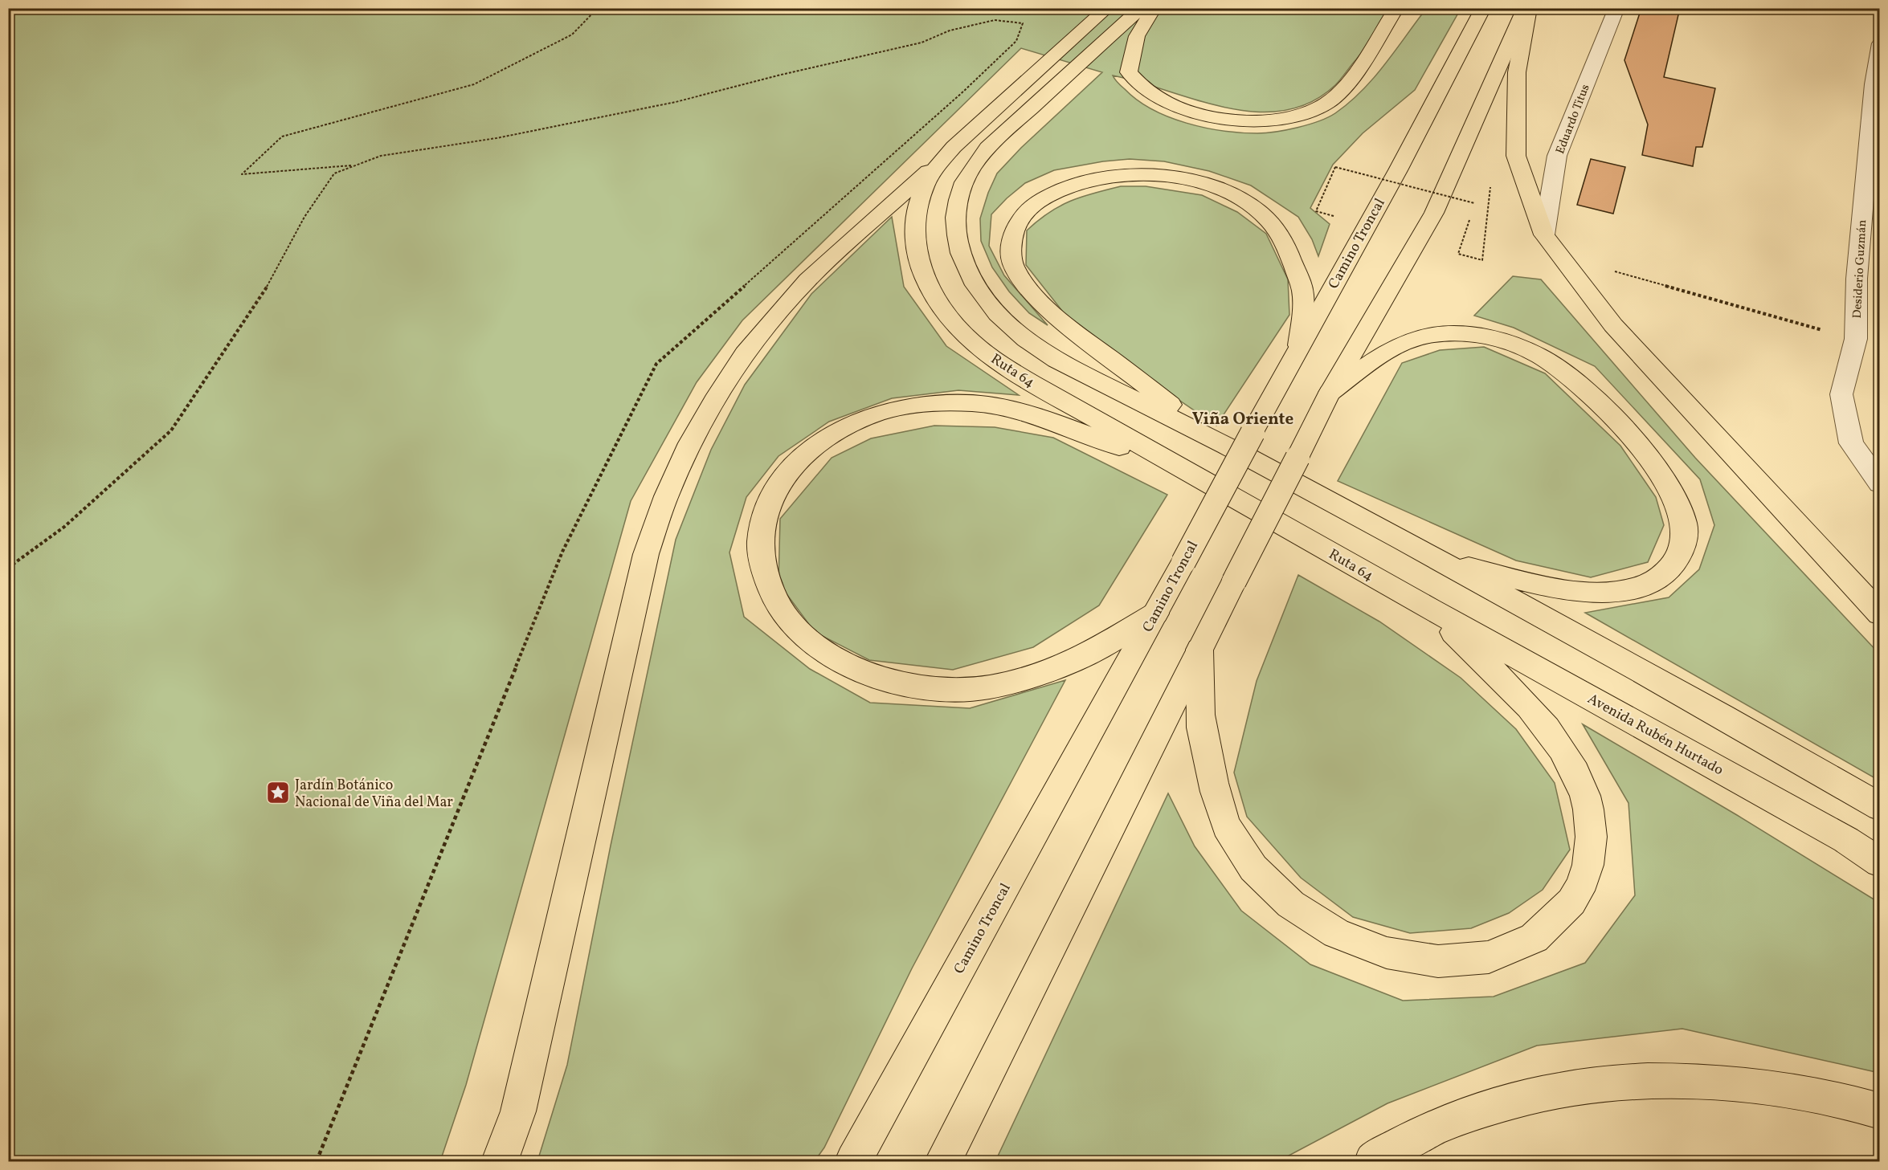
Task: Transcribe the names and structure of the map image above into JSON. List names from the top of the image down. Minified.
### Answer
{"streets":{"main road":["Camino Troncal","Ruta 64","Avenida Rubén Hurtado"],"street":["Eduardo Titus","Desiderio Guzmán"]},"crossings":[["Ruta 64","Avenida Rubén Hurtado"]],"districts":["Viña Oriente"],"places":{"place":["Jardín Botánico Nacional de Viña del Mar"]}}
